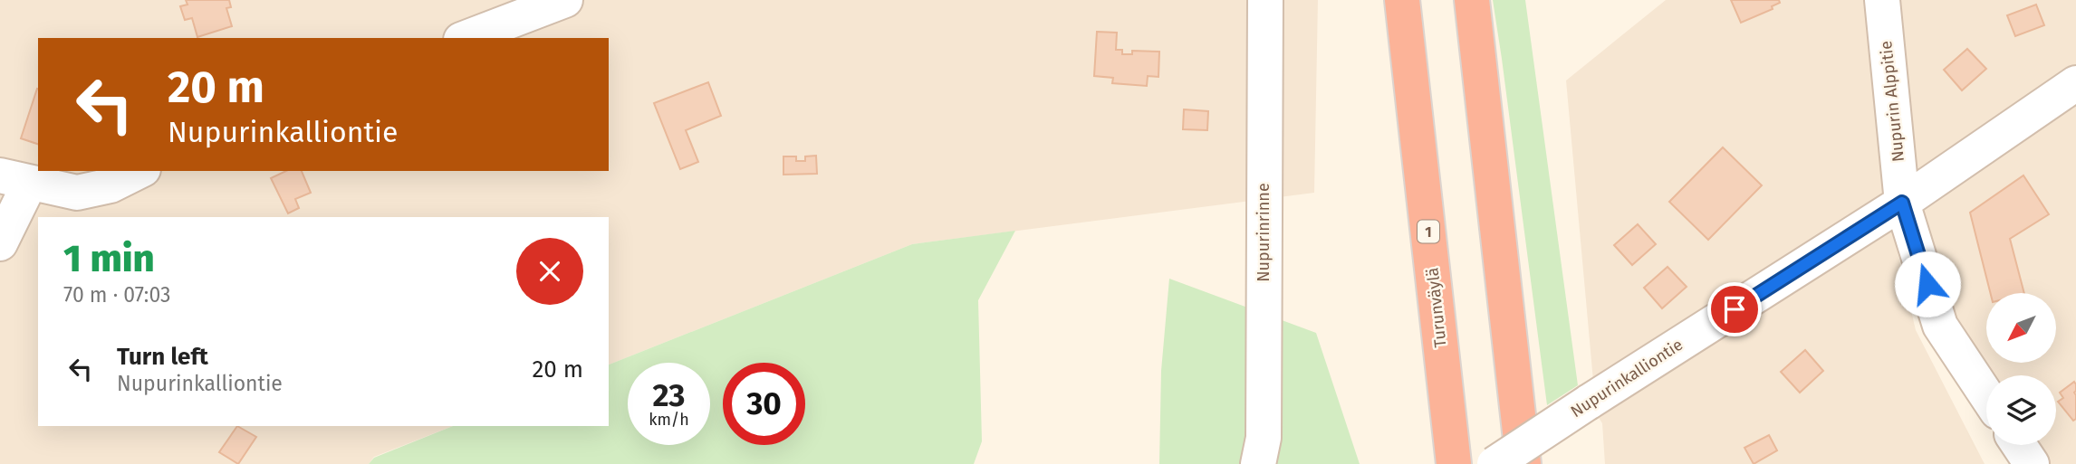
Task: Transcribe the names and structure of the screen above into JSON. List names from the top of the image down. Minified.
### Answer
{"streets":{"highway":["1","Turunväylä"],"street":["Nupurin Alppitie","Nupurinrinne","Nupurinkalliontie"]},"crossings":[["Nupurin Alppitie","Nupurinkalliontie"]],"north":"bottom left","page":{"turn":["20 m","Nupurinkalliontie"],"heading":["1 min","70 m · 07:03"],"list":[{"name":"Turn left","note":"Nupurinkalliontie","value":"20 m"}],"speed":"23 km/h","limit":"30"}}
